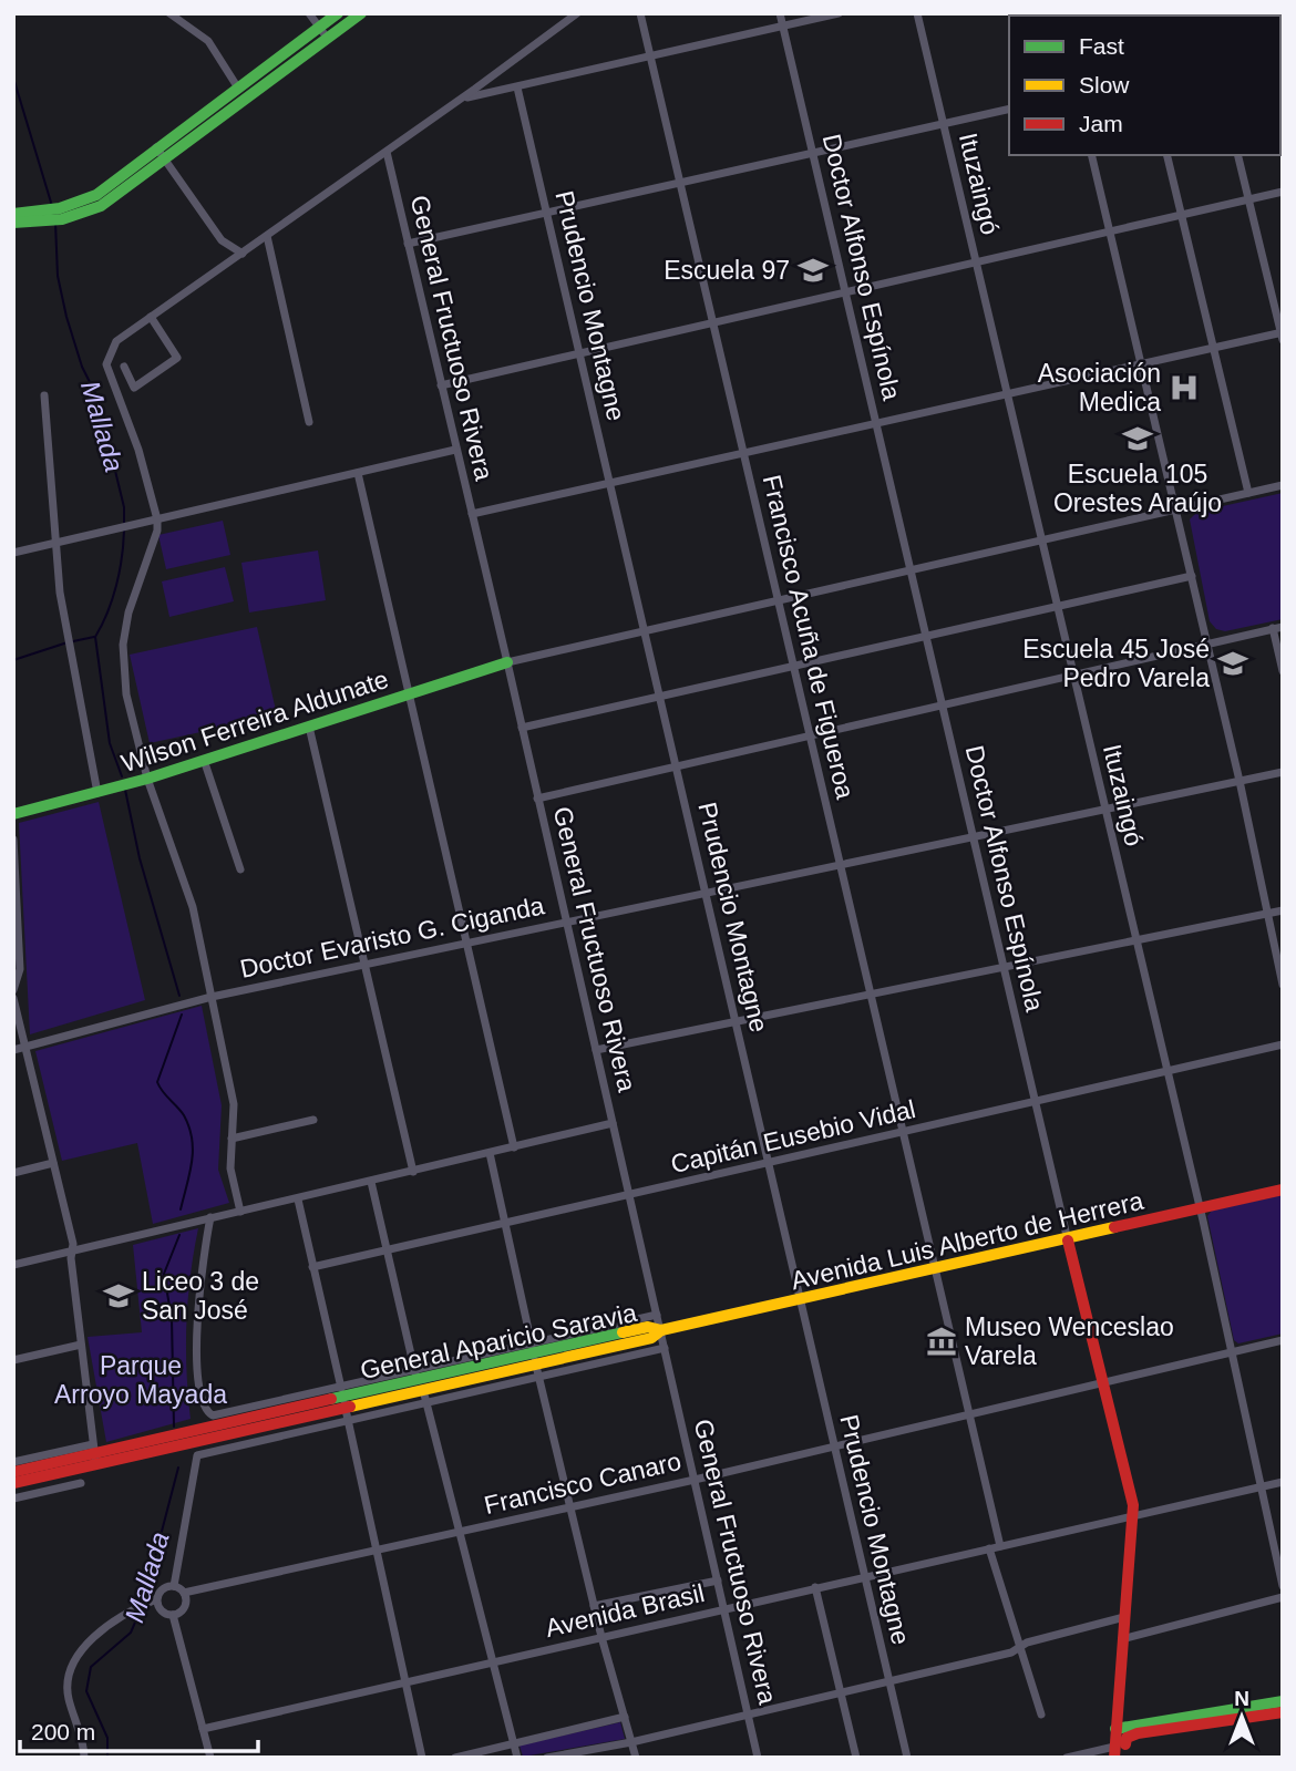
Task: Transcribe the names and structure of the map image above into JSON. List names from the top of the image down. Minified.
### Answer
{"streets":{"street":["Ituzaingó","Doctor Alfonso Espínola","Prudencio Montagne","General Fructuoso Rivera","Francisco Acuña de Figueroa","Wilson Ferreira Aldunate","Doctor Evaristo G. Ciganda","Capitán Eusebio Vidal","Avenida Luis Alberto de Herrera","General Aparicio Saravia","Francisco Canaro","Avenida Brasil"]},"crossings":[["Ituzaingó","Doctor Evaristo G. Ciganda"],["Ituzaingó","Capitán Eusebio Vidal"],["Ituzaingó","Avenida Luis Alberto de Herrera"],["Ituzaingó","Francisco Canaro"],["Ituzaingó","Avenida Brasil"],["Doctor Alfonso Espínola","Doctor Evaristo G. Ciganda"],["Doctor Alfonso Espínola","Capitán Eusebio Vidal"],["Doctor Alfonso Espínola","Avenida Luis Alberto de Herrera"],["Doctor Alfonso Espínola","Francisco Canaro"],["Doctor Alfonso Espínola","Avenida Brasil"],["Prudencio Montagne","Doctor Evaristo G. Ciganda"],["Prudencio Montagne","Capitán Eusebio Vidal"],["Prudencio Montagne","Avenida Luis Alberto de Herrera"],["Prudencio Montagne","Francisco Canaro"],["Prudencio Montagne","Avenida Brasil"],["General Fructuoso Rivera","Wilson Ferreira Aldunate"],["General Fructuoso Rivera","Doctor Evaristo G. Ciganda"],["General Fructuoso Rivera","Capitán Eusebio Vidal"],["General Fructuoso Rivera","Avenida Luis Alberto de Herrera"],["General Fructuoso Rivera","General Aparicio Saravia"],["General Fructuoso Rivera","Francisco Canaro"],["General Fructuoso Rivera","Avenida Brasil"],["Francisco Acuña de Figueroa","Doctor Evaristo G. Ciganda"],["Francisco Acuña de Figueroa","Capitán Eusebio Vidal"],["Francisco Acuña de Figueroa","Avenida Luis Alberto de Herrera"],["Francisco Acuña de Figueroa","Francisco Canaro"],["Francisco Acuña de Figueroa","Avenida Brasil"],["Avenida Luis Alberto de Herrera","General Aparicio Saravia"],["General Aparicio Saravia","Francisco Canaro"]],"water":["Mallada"],"parks":["Parque Arroyo Mayada"],"places":{"school or university":["Escuela 97","Escuela 105 Orestes Araújo","Escuela 45 José Pedro Varela","Liceo 3 de San José"],"hospital":["Asociación Medica"],"museum":["Museo Wenceslao Varela"]},"legend":["Fast","Slow","Jam"],"scale_bar":"200 m","north":"top"}
